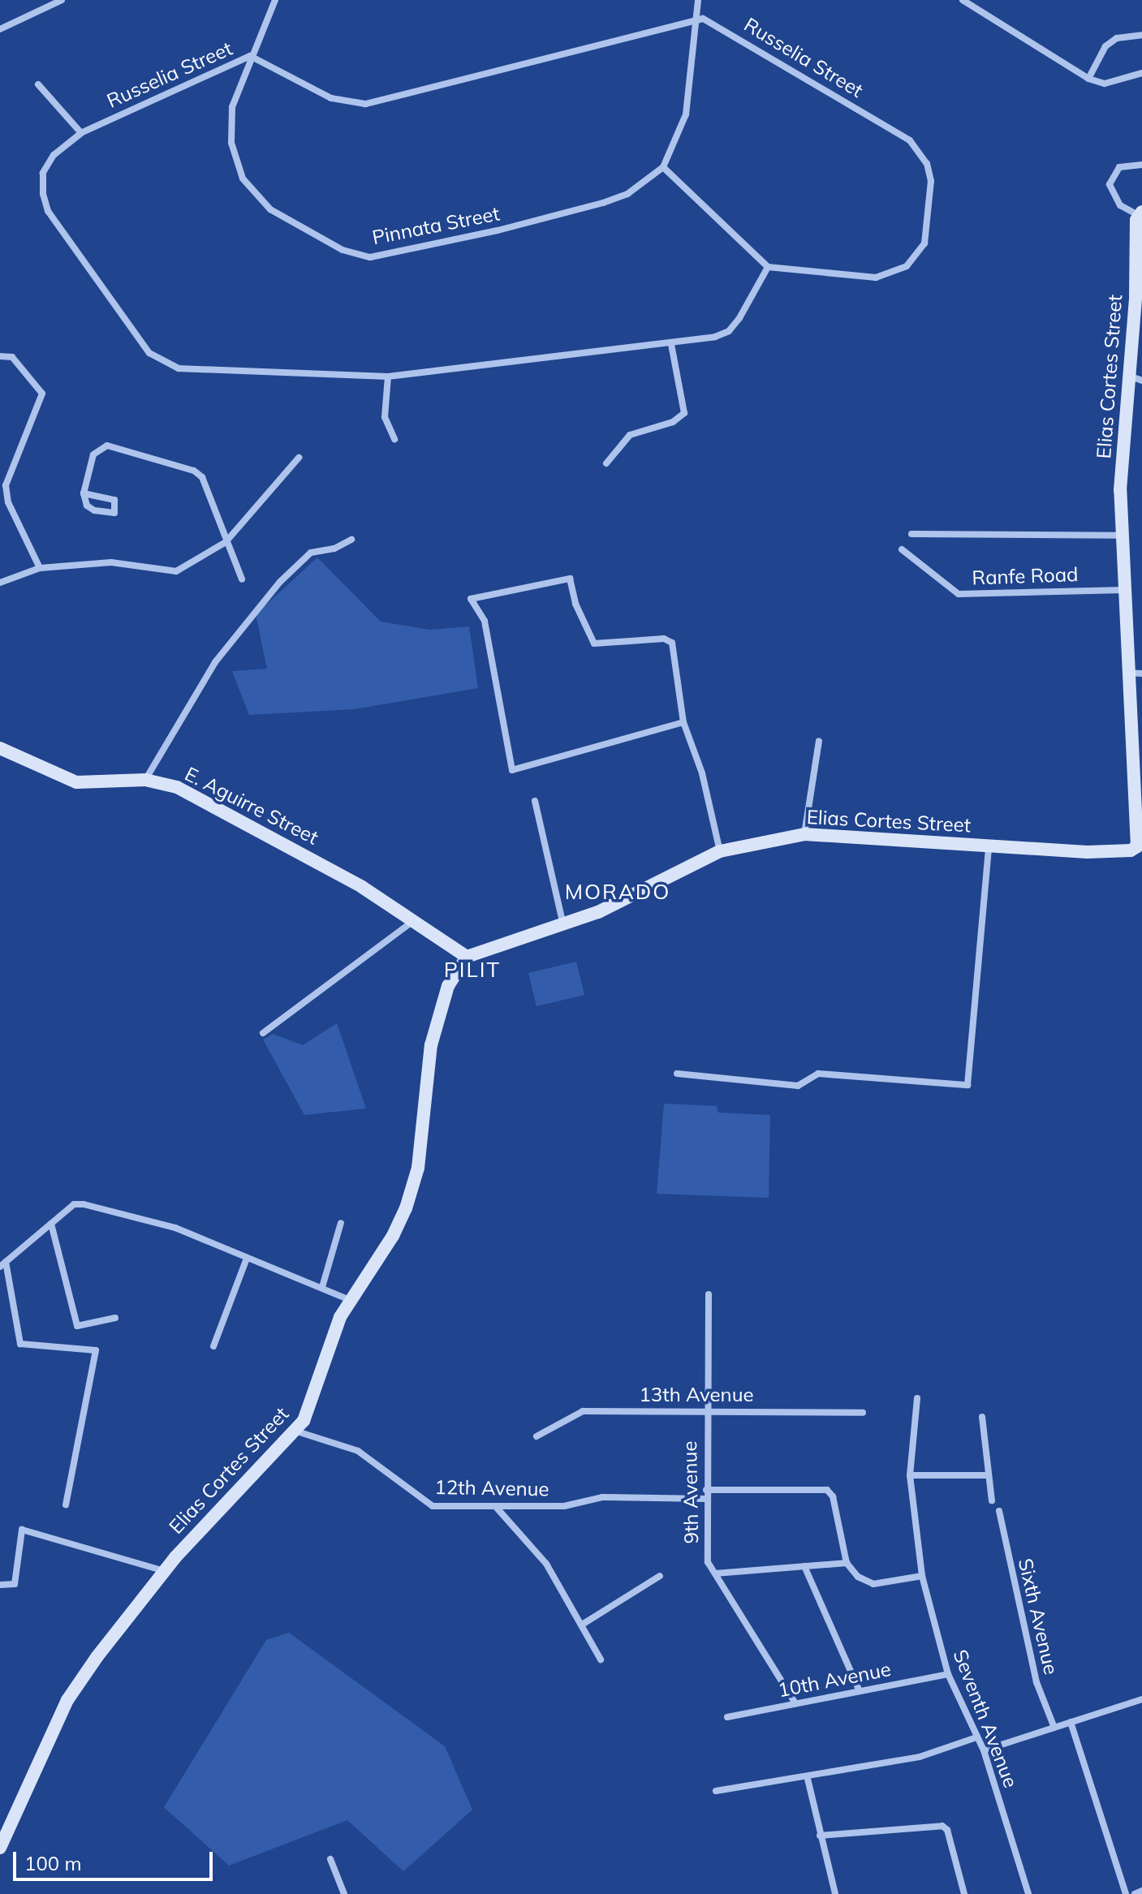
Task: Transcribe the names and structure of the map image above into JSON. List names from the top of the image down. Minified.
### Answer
{"streets":{"street":["Russelia Street","Pinnata Street","Elias Cortes Street","Ranfe Road","E. Aguirre Street","13th Avenue","12th Avenue","9th Avenue","Sixth Avenue","10th Avenue","Seventh Avenue"]},"crossings":[["Russelia Street","Pinnata Street"],["Elias Cortes Street","Ranfe Road"],["Elias Cortes Street","E. Aguirre Street"],["Elias Cortes Street","12th Avenue"],["13th Avenue","9th Avenue"],["12th Avenue","9th Avenue"],["9th Avenue","10th Avenue"],["10th Avenue","Seventh Avenue"]],"districts":["MORADO","PILIT"],"scale_bar":"100 m"}
